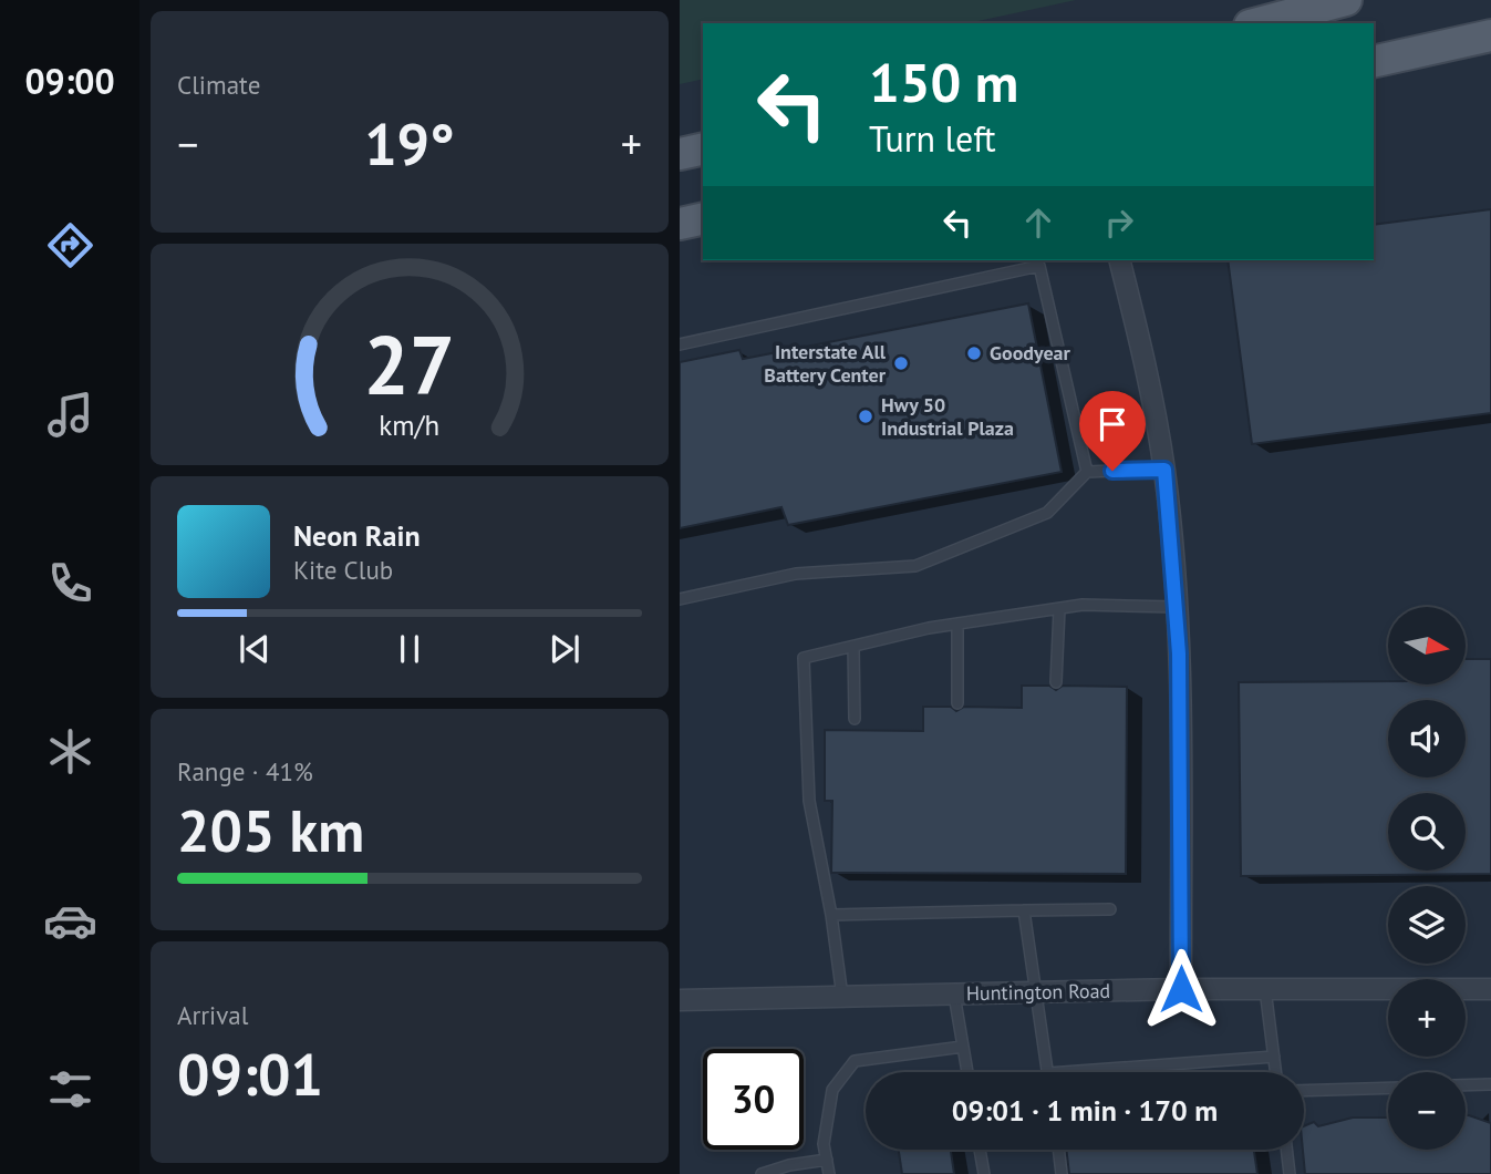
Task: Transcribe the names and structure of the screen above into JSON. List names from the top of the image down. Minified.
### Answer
{"streets":{"street":["Huntington Road"]},"places":["Goodyear","Interstate All Battery Center","Hwy 50 Industrial Plaza"],"north":"right","page":{"tabs":"09:00","tile":["Climate",["Range · 41%","205 km"],["Arrival","09:01"]],"turn":["150 m","Turn left"],"heat":["−","19°","+"],"song":["Neon Rain","Kite Club"],"map_buttons":["+","−"],"limit":"30","trip":"09:01 · 1 min · 170 m","gauge":["27","km/h"]}}
